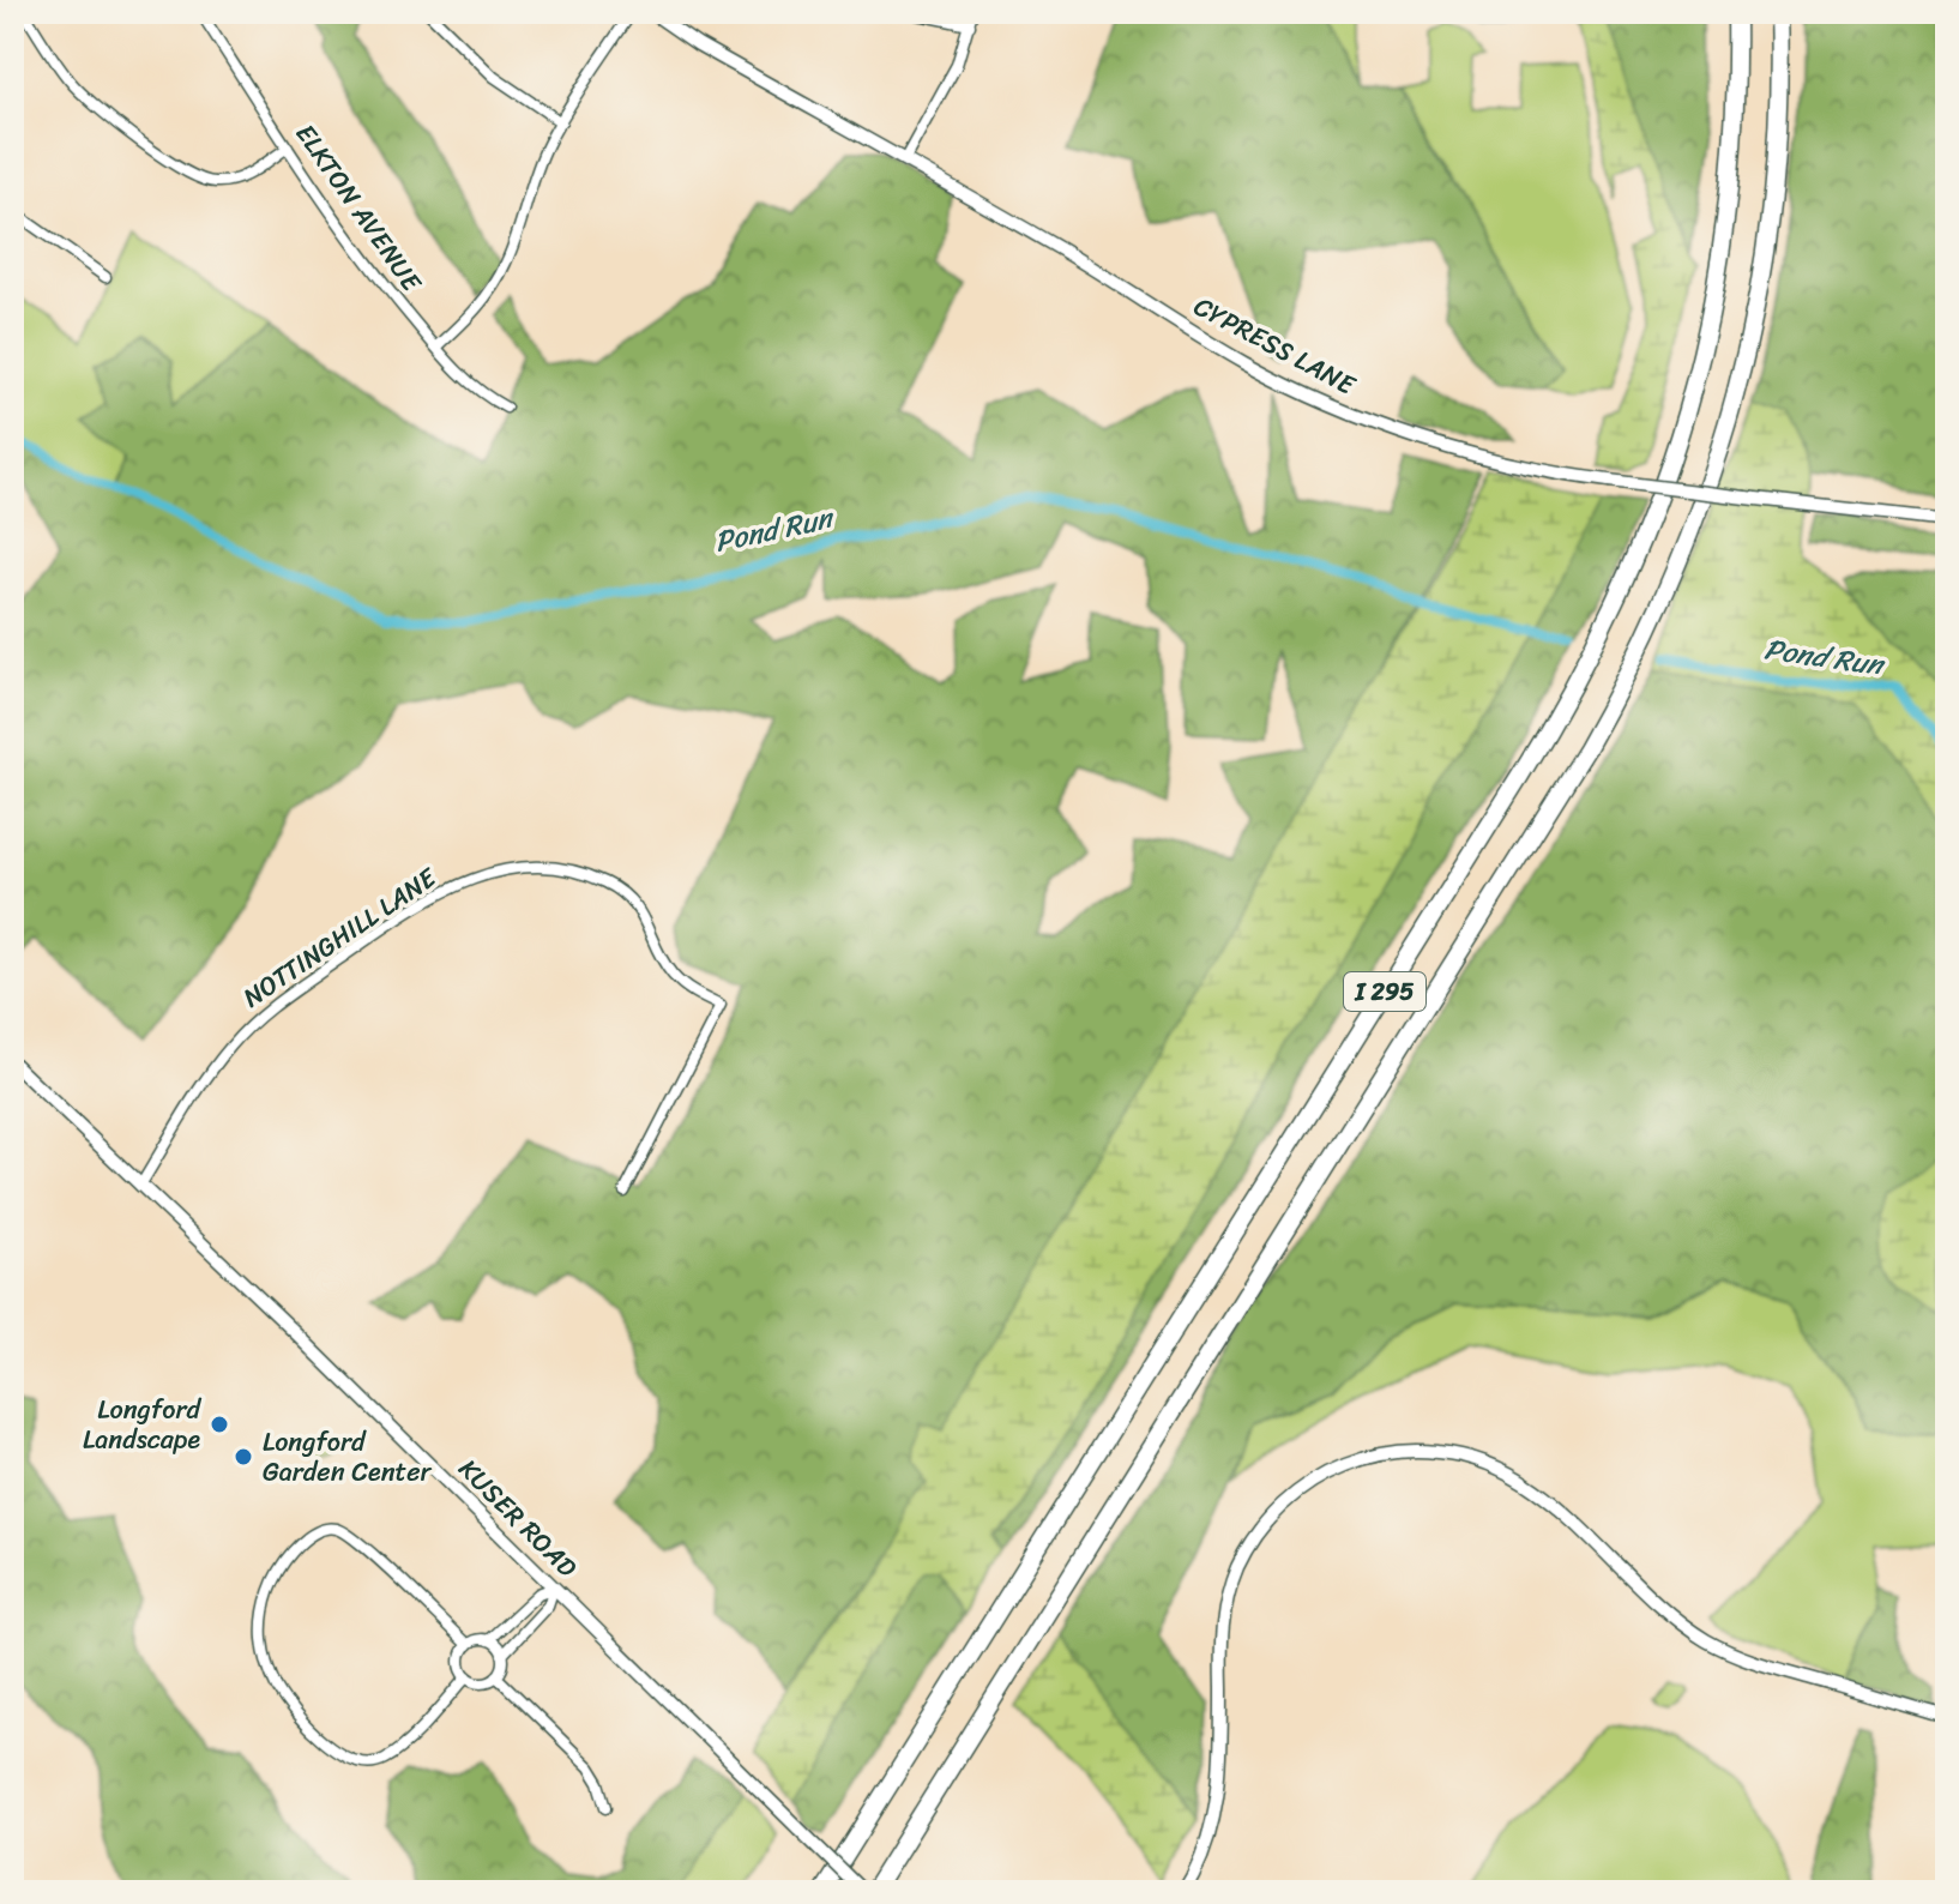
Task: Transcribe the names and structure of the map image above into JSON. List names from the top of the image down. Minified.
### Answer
{"streets":{"highway":["I 295"],"street":["ELKTON AVENUE","CYPRESS LANE","NOTTINGHILL LANE","KUSER ROAD"]},"crossings":[["NOTTINGHILL LANE","KUSER ROAD"]],"water":["Pond Run"],"places":["Longford Landscape","Longford Garden Center"]}
